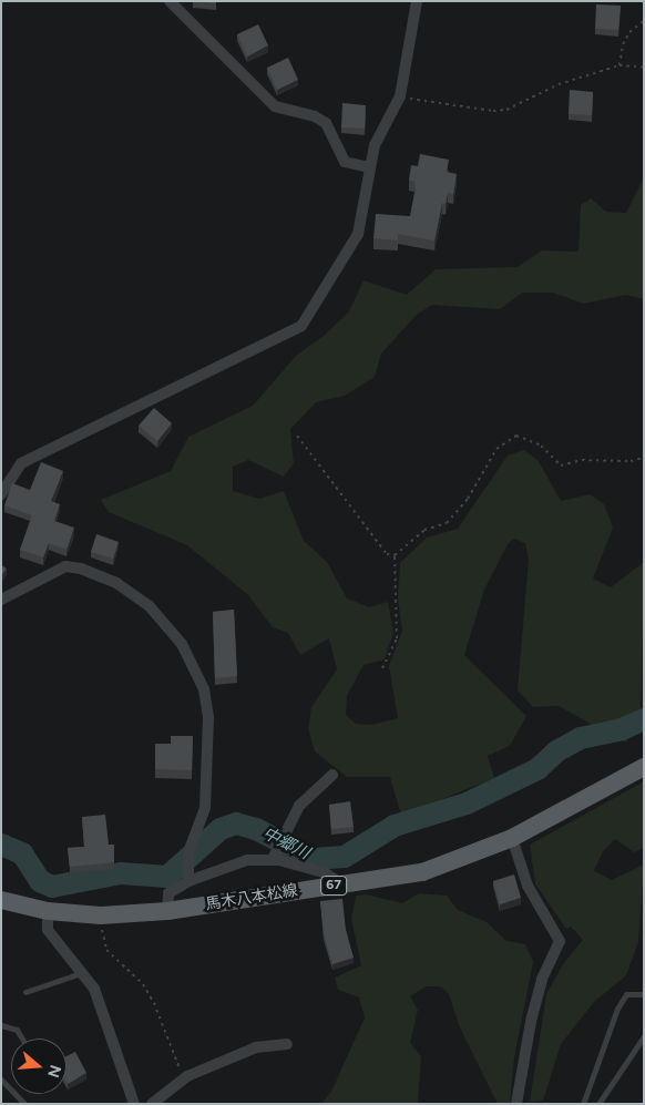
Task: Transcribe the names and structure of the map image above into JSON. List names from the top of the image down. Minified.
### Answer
{"streets":{"main road":["67","馬木八本松線"]},"water":["中郷川"],"north":"right"}
